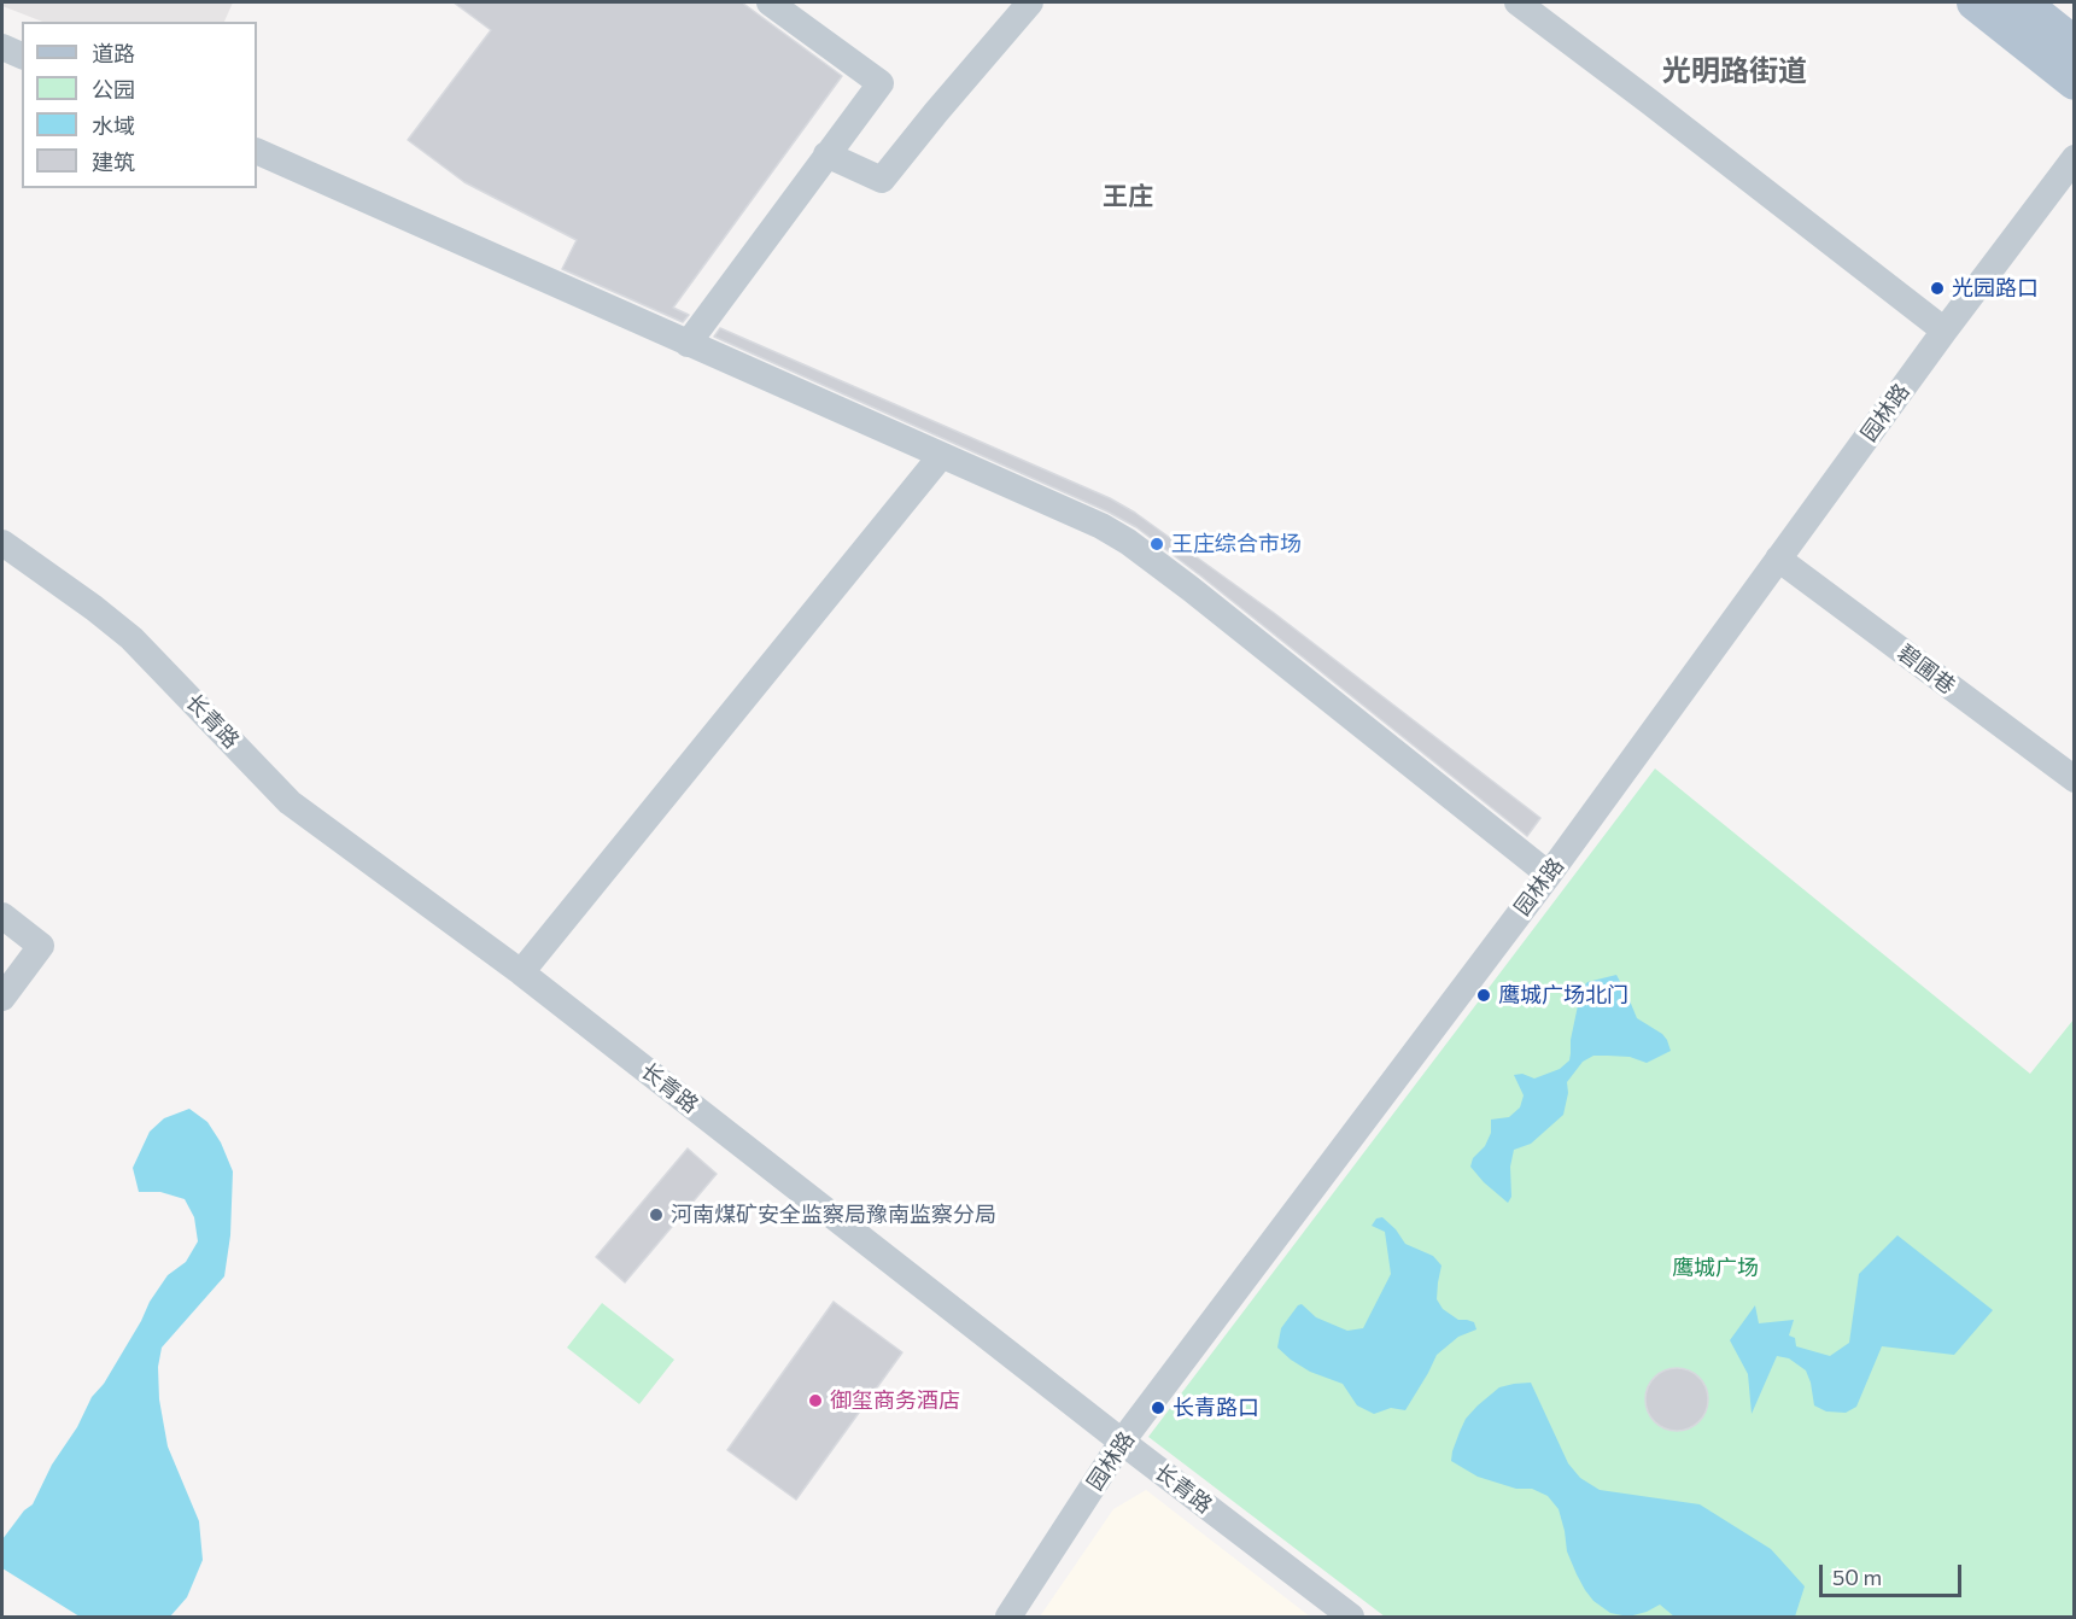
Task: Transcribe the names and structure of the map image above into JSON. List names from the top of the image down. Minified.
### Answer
{"streets":{"street":["园林路","碧圃巷","长青路"]},"crossings":[["园林路","碧圃巷"],["园林路","长青路"]],"districts":["光明路街道","王庄"],"parks":["鹰城广场"],"places":["光园路口","王庄综合市场","鹰城广场北门","河南煤矿安全监察局豫南监察分局","御玺商务酒店","长青路口"],"legend":["道路","公园","水域","建筑"],"scale_bar":"50 m"}
